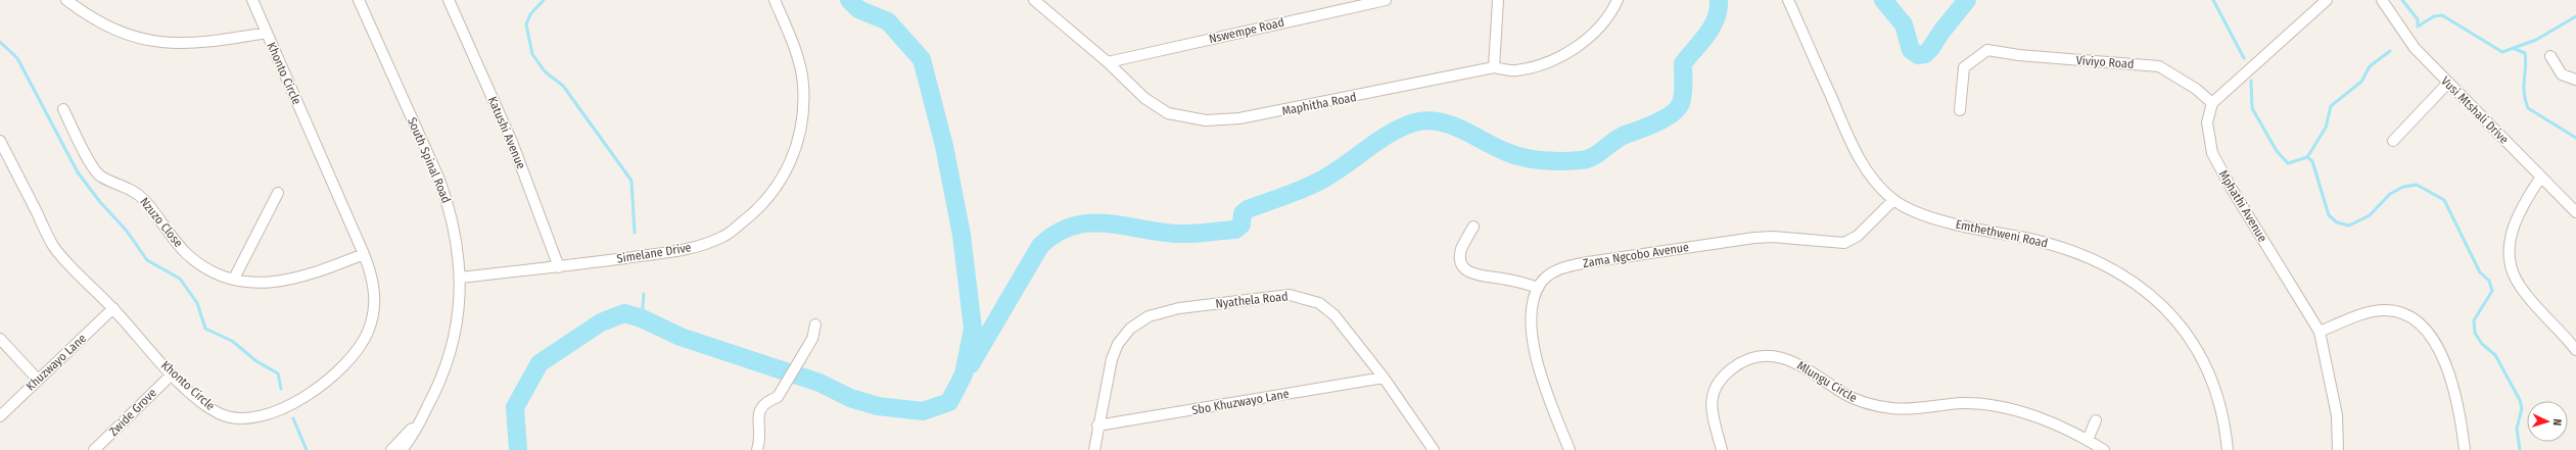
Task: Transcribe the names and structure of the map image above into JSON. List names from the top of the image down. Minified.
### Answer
{"streets":{"street":["Nswempe Road","Viviyo Road","Khonto Circle","Maphitha Road","Vusi Mtshali Drive","Katushi Avenue","South Spinal Road","Mphathi Avenue","Nzuzo Close","Emthethweni Road","Simelane Drive","Zama Ngcobo Avenue","Nyathela Road","Khuzwayo Lane","Mlungu Circle","Sbo Khuzwayo Lane","Zwide Grove"]},"crossings":[["Nswempe Road","Maphitha Road"],["Viviyo Road","Mphathi Avenue"],["Khonto Circle","Nzuzo Close"],["Khonto Circle","Khuzwayo Lane"],["Khonto Circle","Zwide Grove"],["Katushi Avenue","Simelane Drive"],["South Spinal Road","Simelane Drive"],["Emthethweni Road","Zama Ngcobo Avenue"],["Nyathela Road","Sbo Khuzwayo Lane"]],"north":"right"}
